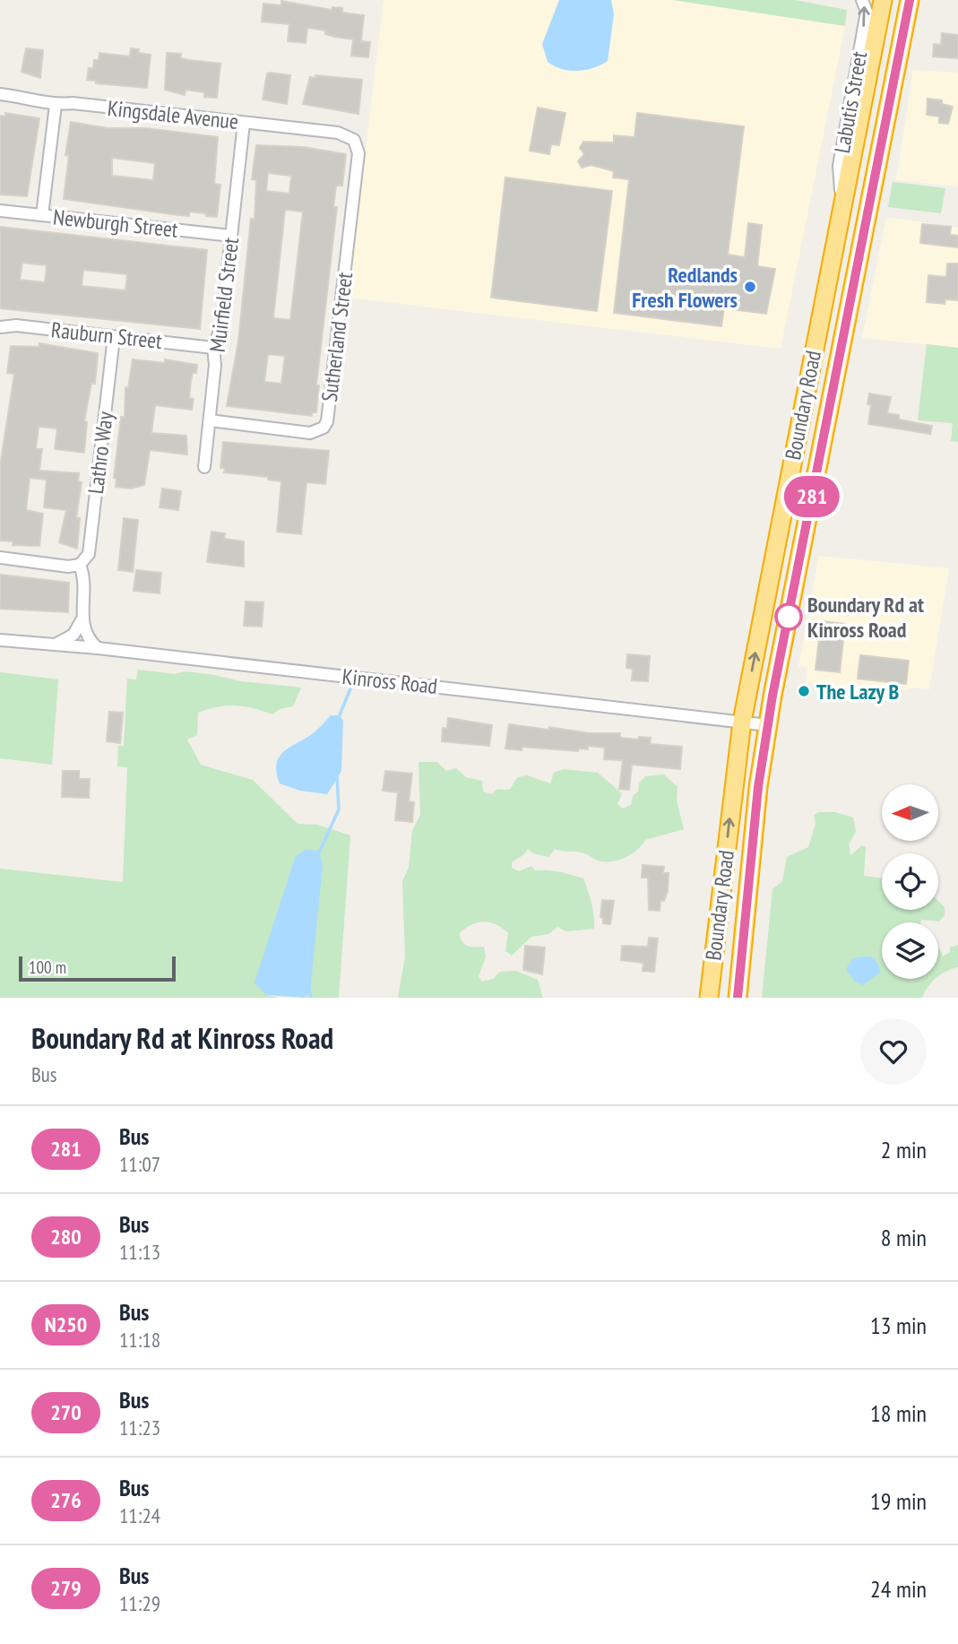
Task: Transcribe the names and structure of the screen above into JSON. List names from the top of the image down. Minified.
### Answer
{"streets":{"highway":["Boundary Road"],"street":["Labutis Street","Kingsdale Avenue","Newburgh Street","Muirfield Street","Rauburn Street","Sutherland Street","Lathro Way","Kinross Road"]},"crossings":[["Labutis Street","Boundary Road"],["Kingsdale Avenue","Muirfield Street"],["Kingsdale Avenue","Sutherland Street"],["Newburgh Street","Muirfield Street"],["Muirfield Street","Rauburn Street"],["Muirfield Street","Sutherland Street"],["Rauburn Street","Lathro Way"],["Boundary Road","Kinross Road"]],"one_way":["Labutis Street"],"places":["Redlands Fresh Flowers","Boundary Rd at Kinross Road","The Lazy B"],"lines":["bus line 281"],"scale_bar":"100 m","north":"left","page":{"on_map":"281","scale":"100 m","heading":["Boundary Rd at Kinross Road","Bus"],"list":[{"mark":"281","name":"Bus","note":"11:07","value":"2 min"},{"mark":"280","name":"Bus","note":"11:13","value":"8 min"},{"mark":"N250","name":"Bus","note":"11:18","value":"13 min"},{"mark":"270","name":"Bus","note":"11:23","value":"18 min"},{"mark":"276","name":"Bus","note":"11:24","value":"19 min"},{"mark":"279","name":"Bus","note":"11:29","value":"24 min"}]}}
